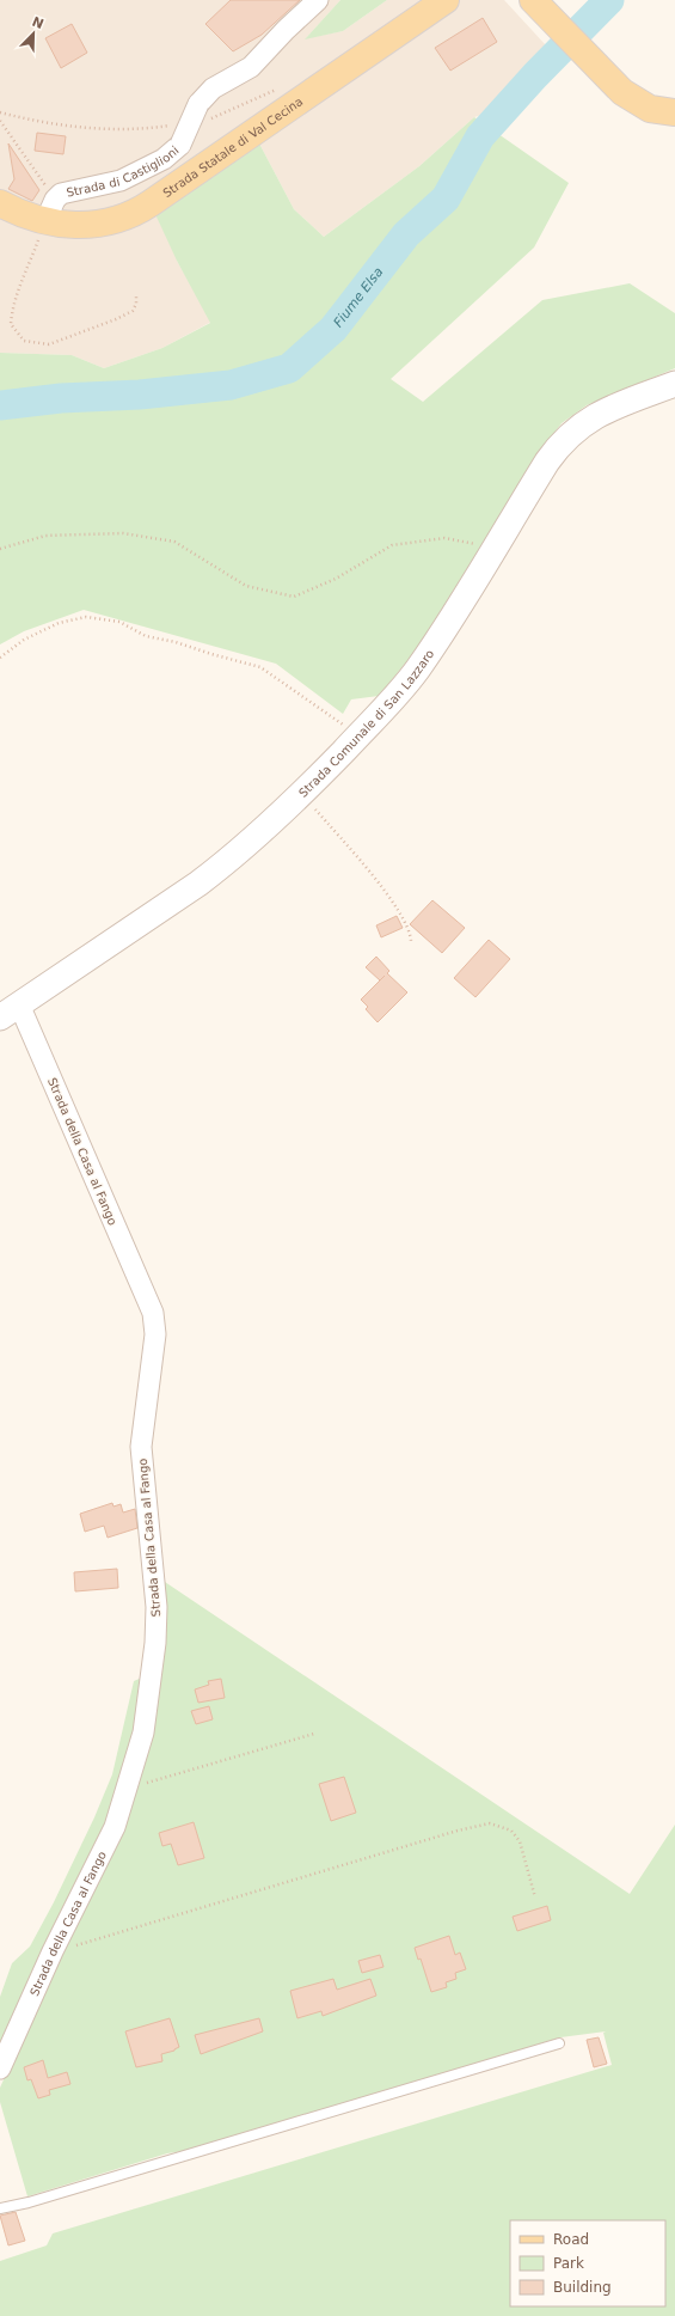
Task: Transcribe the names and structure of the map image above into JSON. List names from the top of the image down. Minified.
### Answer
{"streets":{"main road":["Strada Statale di Val Cecina"],"street":["Strada di Castiglioni","Strada Comunale di San Lazzaro","Strada della Casa al Fango"]},"crossings":[["Strada Statale di Val Cecina","Strada di Castiglioni"],["Strada Comunale di San Lazzaro","Strada della Casa al Fango"]],"water":["Fiume Elsa"],"legend":["Road","Park","Building"],"north":"top right"}
